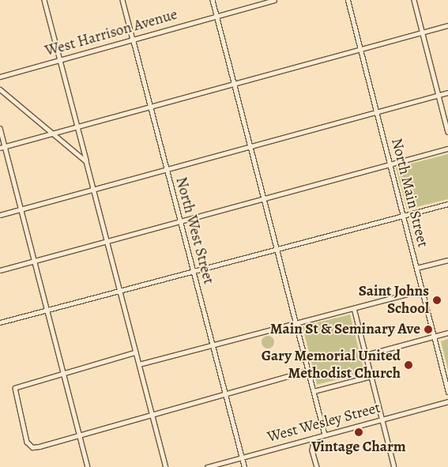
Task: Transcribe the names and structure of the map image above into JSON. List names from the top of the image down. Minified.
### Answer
{"streets":{"street":["West Harrison Avenue","North Main Street","North West Street","West Wesley Street"]},"crossings":[["West Harrison Avenue","North West Street"],["North West Street","West Wesley Street"]],"places":["Saint Johns School","Main St & Seminary Ave","Gary Memorial United Methodist Church","Vintage Charm"]}
